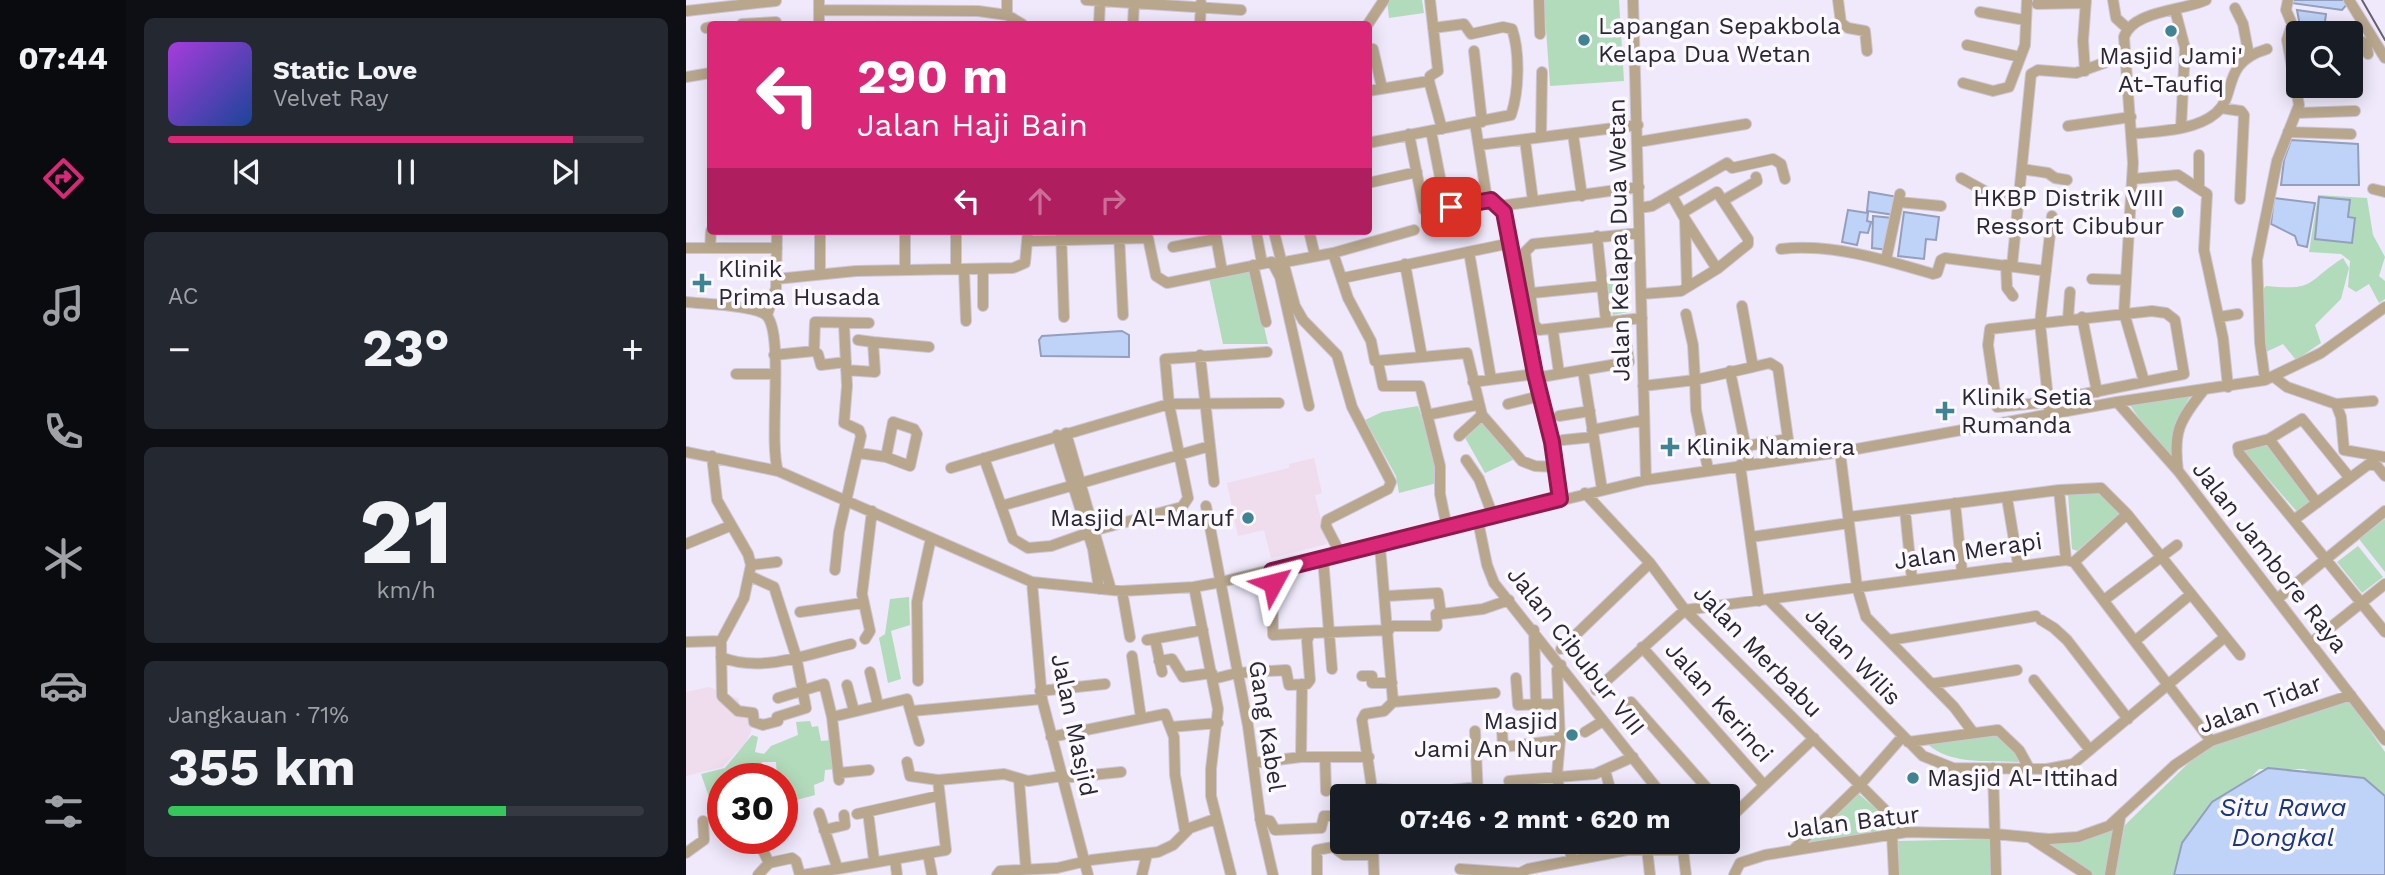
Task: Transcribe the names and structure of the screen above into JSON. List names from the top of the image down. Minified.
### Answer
{"streets":{"street":["Jalan Kelapa Dua Wetan","Jalan Merapi","Jalan Jambore Raya","Jalan Cibubur VIII","Jalan Merbabu","Jalan Wilis","Jalan Kerinci","Jalan Tidar","Jalan Masjid","Gang Kabel","Jalan Batur"]},"crossings":[["Jalan Merapi","Jalan Merbabu"],["Jalan Merapi","Jalan Wilis"],["Jalan Merapi","Jalan Tidar"],["Jalan Jambore Raya","Jalan Tidar"],["Jalan Merbabu","Jalan Batur"],["Jalan Tidar","Jalan Batur"]],"water":["Situ Rawa Dongkal"],"places":{"other":["Masjid Jami' At-Taufiq","Lapangan Sepakbola Kelapa Dua Wetan","HKBP Distrik VIII Ressort Cibubur","Masjid Al-Maruf","Masjid Jami An Nur","Masjid Al-Ittihad"],"health":["Klinik Prima Husada","Klinik Setia Rumanda","Klinik Namiera"]},"page":{"tabs":"07:44","turn":["290 m","Jalan Haji Bain"],"song":["Static Love","Velvet Ray"],"tile":["AC",["21","km/h"],["Jangkauan · 71%","355 km"]],"heat":["−","23°","+"],"limit":"30","trip":"07:46 · 2 mnt · 620 m"}}
